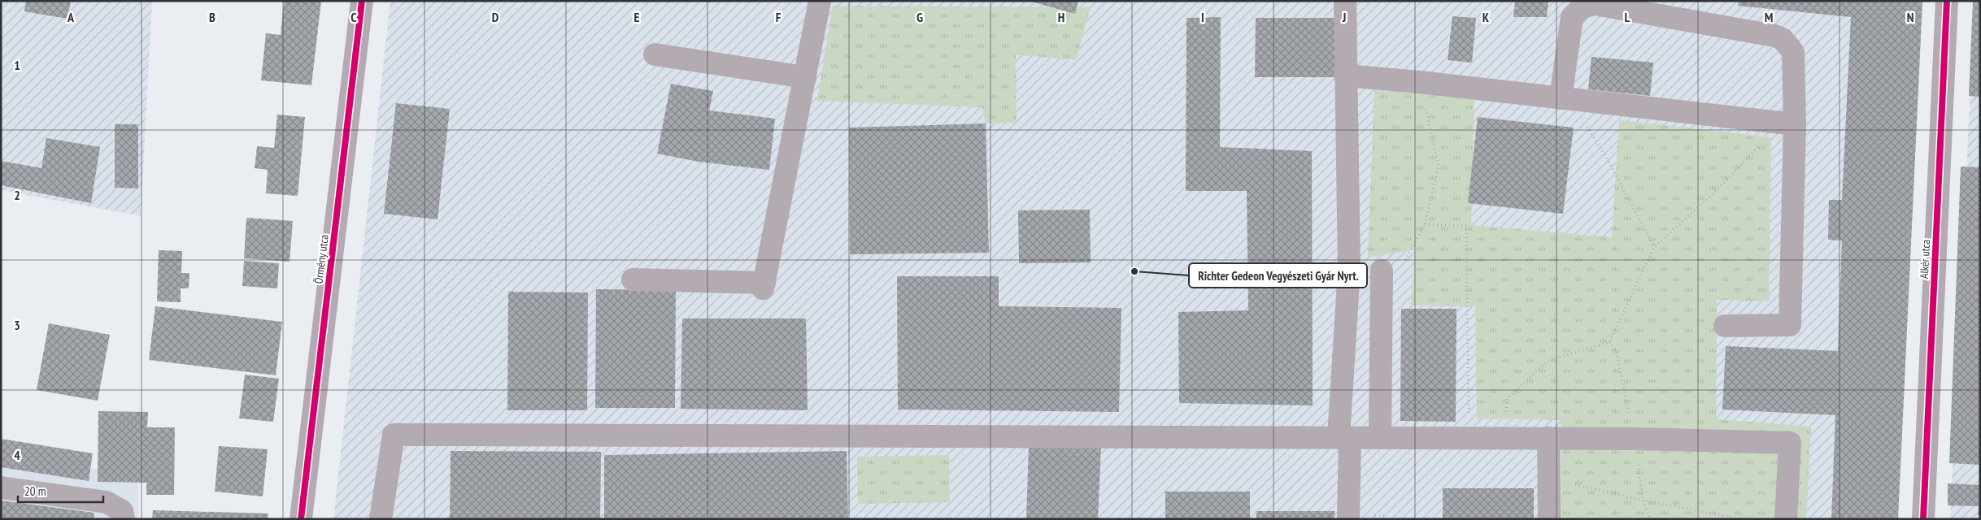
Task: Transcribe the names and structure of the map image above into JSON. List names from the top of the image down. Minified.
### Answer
{"streets":{"street":["Örmény utca","Alkér utca"]},"places":["Richter Gedeon Vegyészeti Gyár Nyrt."],"scale_bar":"20 m","grid":{"columns":["A","B","C","D","E","F","G","H","I","J","K","L","M","N"],"rows":["1","2","3","4"]}}
